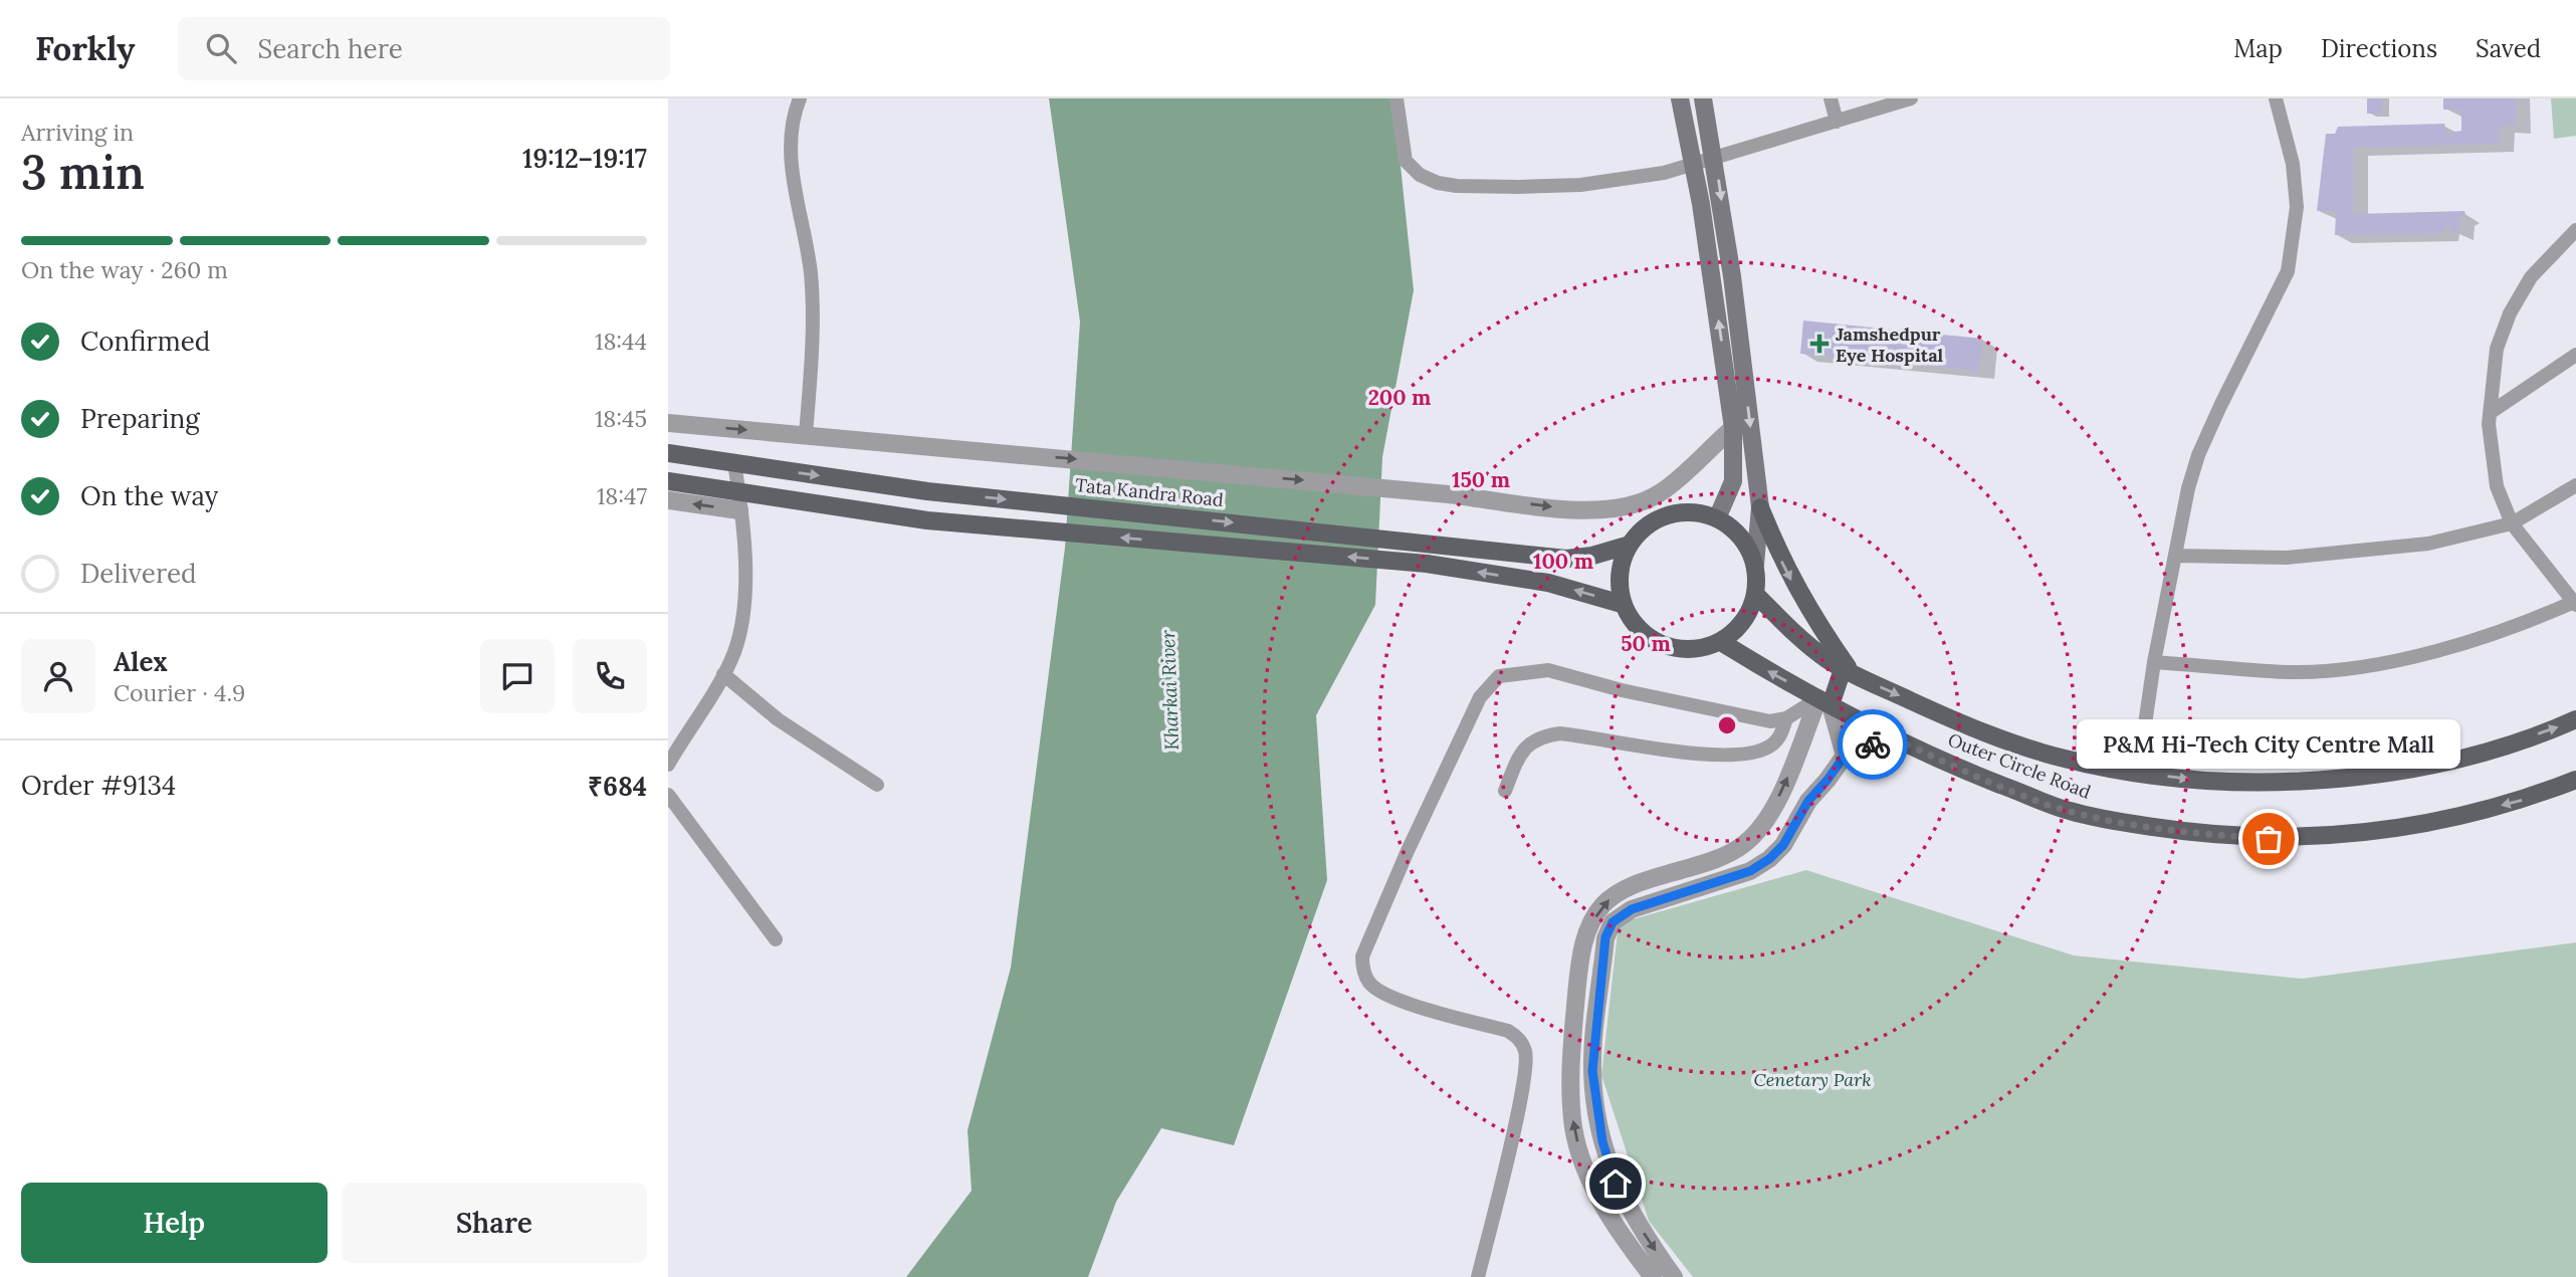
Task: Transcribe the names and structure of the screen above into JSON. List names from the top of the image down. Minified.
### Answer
{"streets":{"main road":["Tata Kandra Road","Outer Circle Road"]},"crossings":[["Tata Kandra Road","Outer Circle Road"]],"water":["Kharkai River"],"parks":["Cenetary Park"],"places":{"health":["Jamshedpur Eye Hospital"],"other":["P&M Hi-Tech City Centre Mall"]},"page":{"header":"Forkly","search":"Search here","nav":["Map","Directions","Saved"],"heading":["3 min","Arriving in","19:12–19:17"],"panel":["Alex","Courier · 4.9","Order #9134","₹684"],"bar":"On the way · 260 m","list":[["Confirmed","18:44"],["Preparing","18:45"],["On the way","18:47"],"Delivered"],"bubble":"P&M Hi-Tech City Centre Mall","buttons":["Help","Share"]},"rings":["200 m","150 m","100 m","50 m"]}
